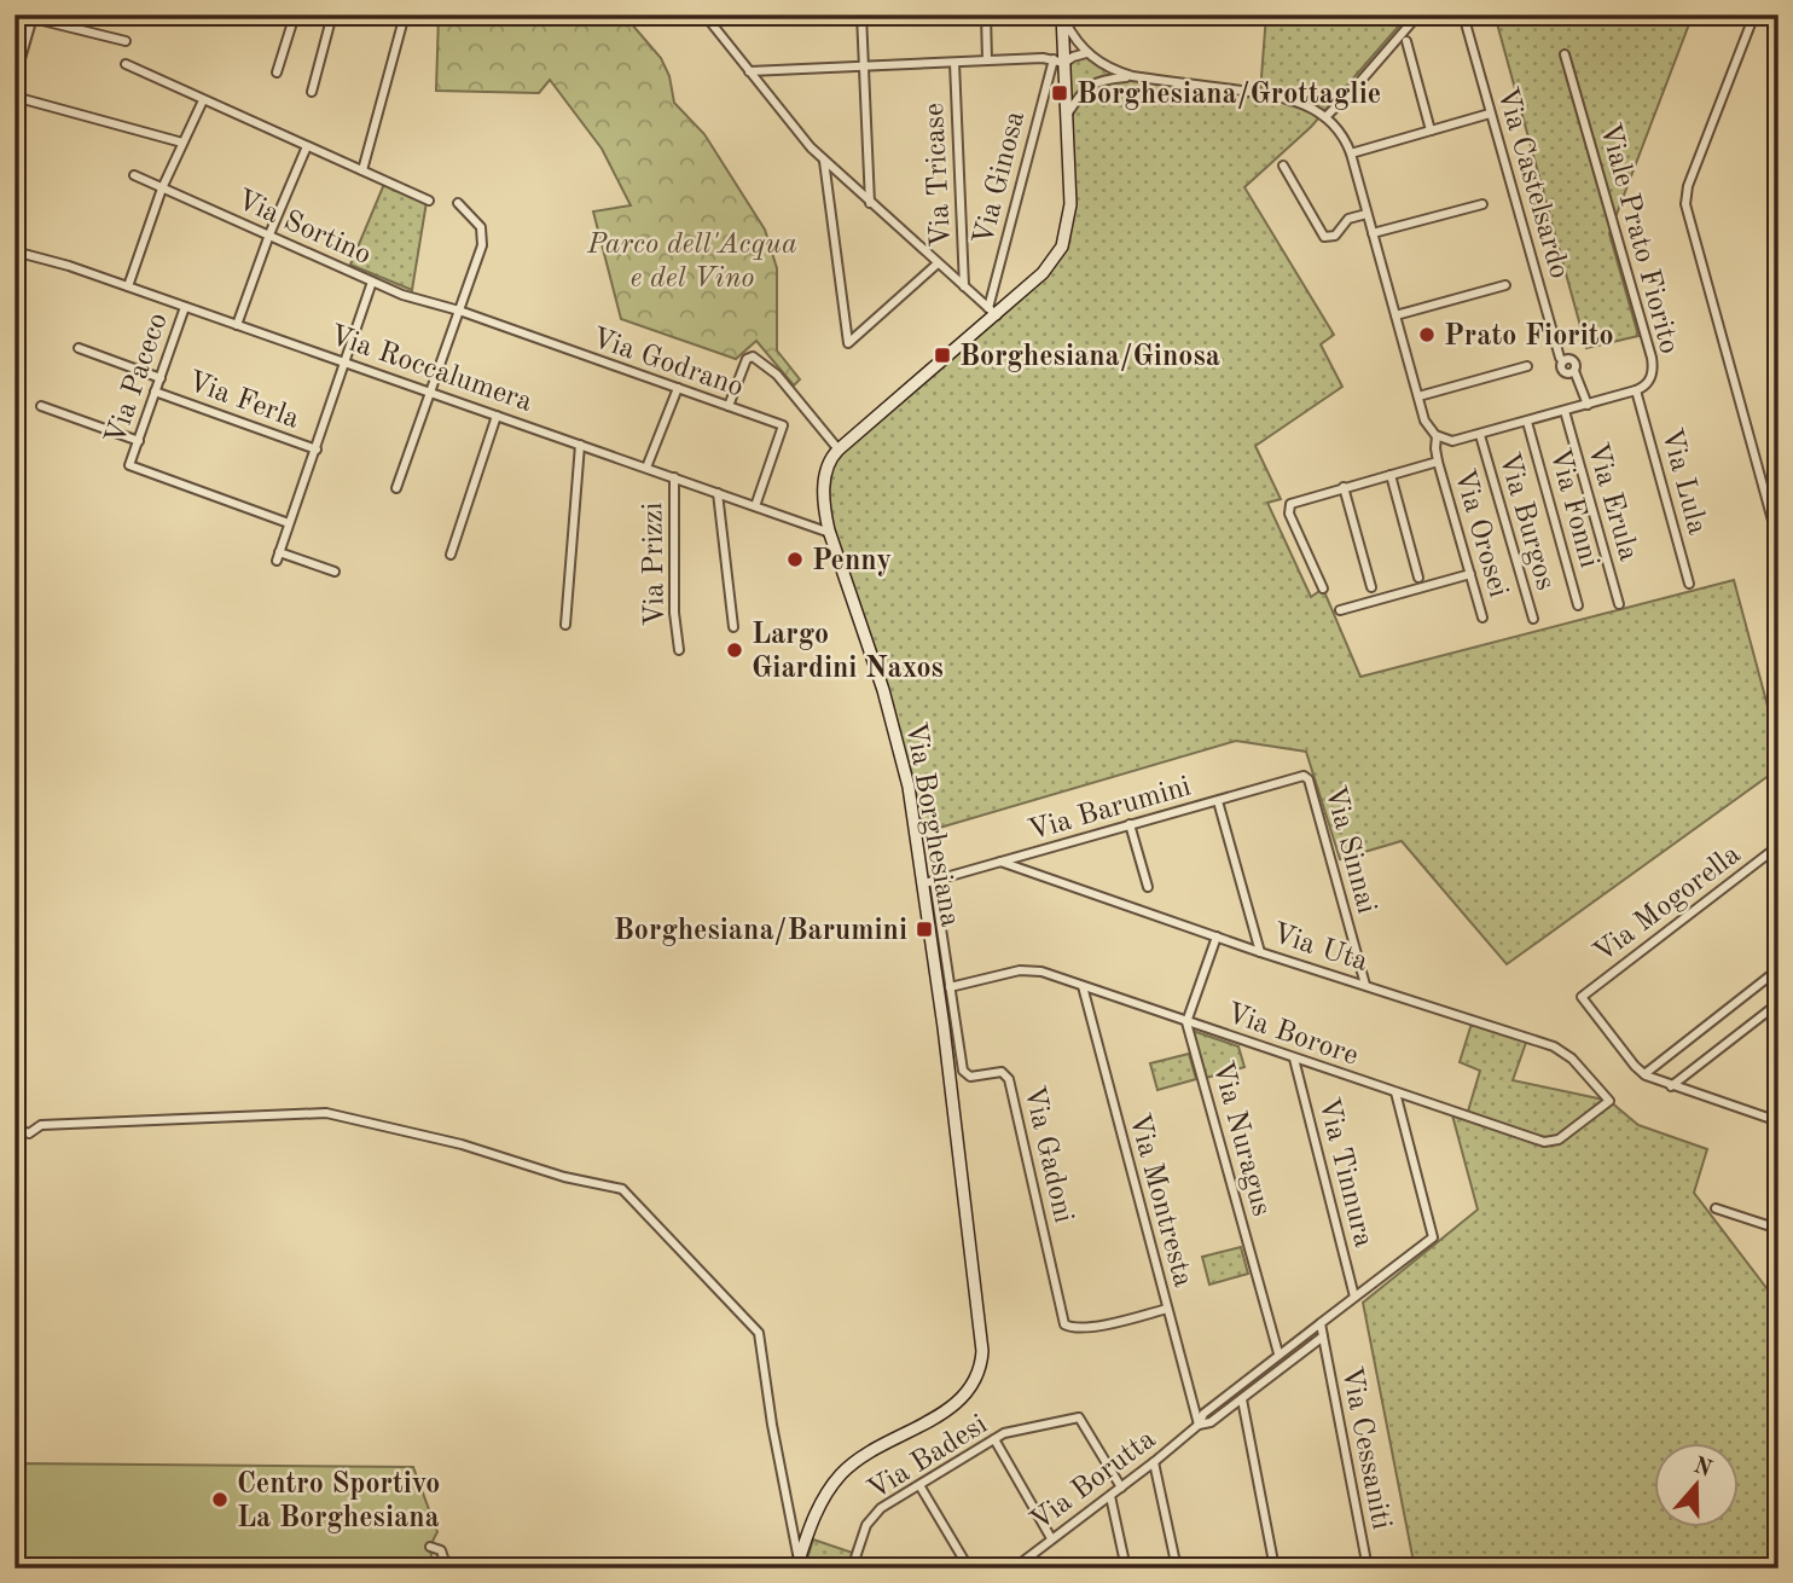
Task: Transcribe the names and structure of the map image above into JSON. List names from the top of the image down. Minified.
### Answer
{"streets":{"street":["Via Tricase","Via Ginosa","Via Castelsardo","Via Sortino","Viale Prato Fiorito","Via Godrano","Via Roccalumera","Via Paceco","Via Ferla","Via Lula","Via Erula","Via Fonni","Via Burgos","Via Orosei","Via Prizzi","Via Barumini","Via Borghesiana","Via Sinnai","Via Mogorella","Via Uta","Via Borore","Via Nuragus","Via Gadoni","Via Tinnura","Via Montresta","Via Cessaniti","Via Badesi","Via Borutta"]},"crossings":[["Via Castelsardo","Viale Prato Fiorito"],["Via Sortino","Via Godrano"],["Viale Prato Fiorito","Via Lula"],["Viale Prato Fiorito","Via Erula"],["Viale Prato Fiorito","Via Fonni"],["Viale Prato Fiorito","Via Burgos"],["Viale Prato Fiorito","Via Orosei"],["Via Godrano","Via Roccalumera"],["Via Roccalumera","Via Paceco"],["Via Roccalumera","Via Prizzi"],["Via Roccalumera","Via Borghesiana"],["Via Paceco","Via Ferla"],["Via Barumini","Via Borghesiana"],["Via Barumini","Via Sinnai"],["Via Barumini","Via Uta"],["Via Barumini","Via Gadoni"],["Via Borghesiana","Via Gadoni"],["Via Sinnai","Via Uta"],["Via Uta","Via Borore"],["Via Borore","Via Nuragus"],["Via Borore","Via Gadoni"],["Via Borore","Via Tinnura"],["Via Borore","Via Montresta"],["Via Borore","Via Borutta"],["Via Nuragus","Via Borutta"],["Via Gadoni","Via Montresta"],["Via Tinnura","Via Borutta"],["Via Montresta","Via Borutta"],["Via Cessaniti","Via Borutta"],["Via Badesi","Via Borutta"]],"parks":["Parco dell'Acqua e del Vino"],"places":{"transit":["Borghesiana/Grottaglie","Borghesiana/Ginosa","Borghesiana/Barumini"],"other":["Prato Fiorito","Penny","Largo Giardini Naxos","Centro Sportivo La Borghesiana"]},"north":"top"}
